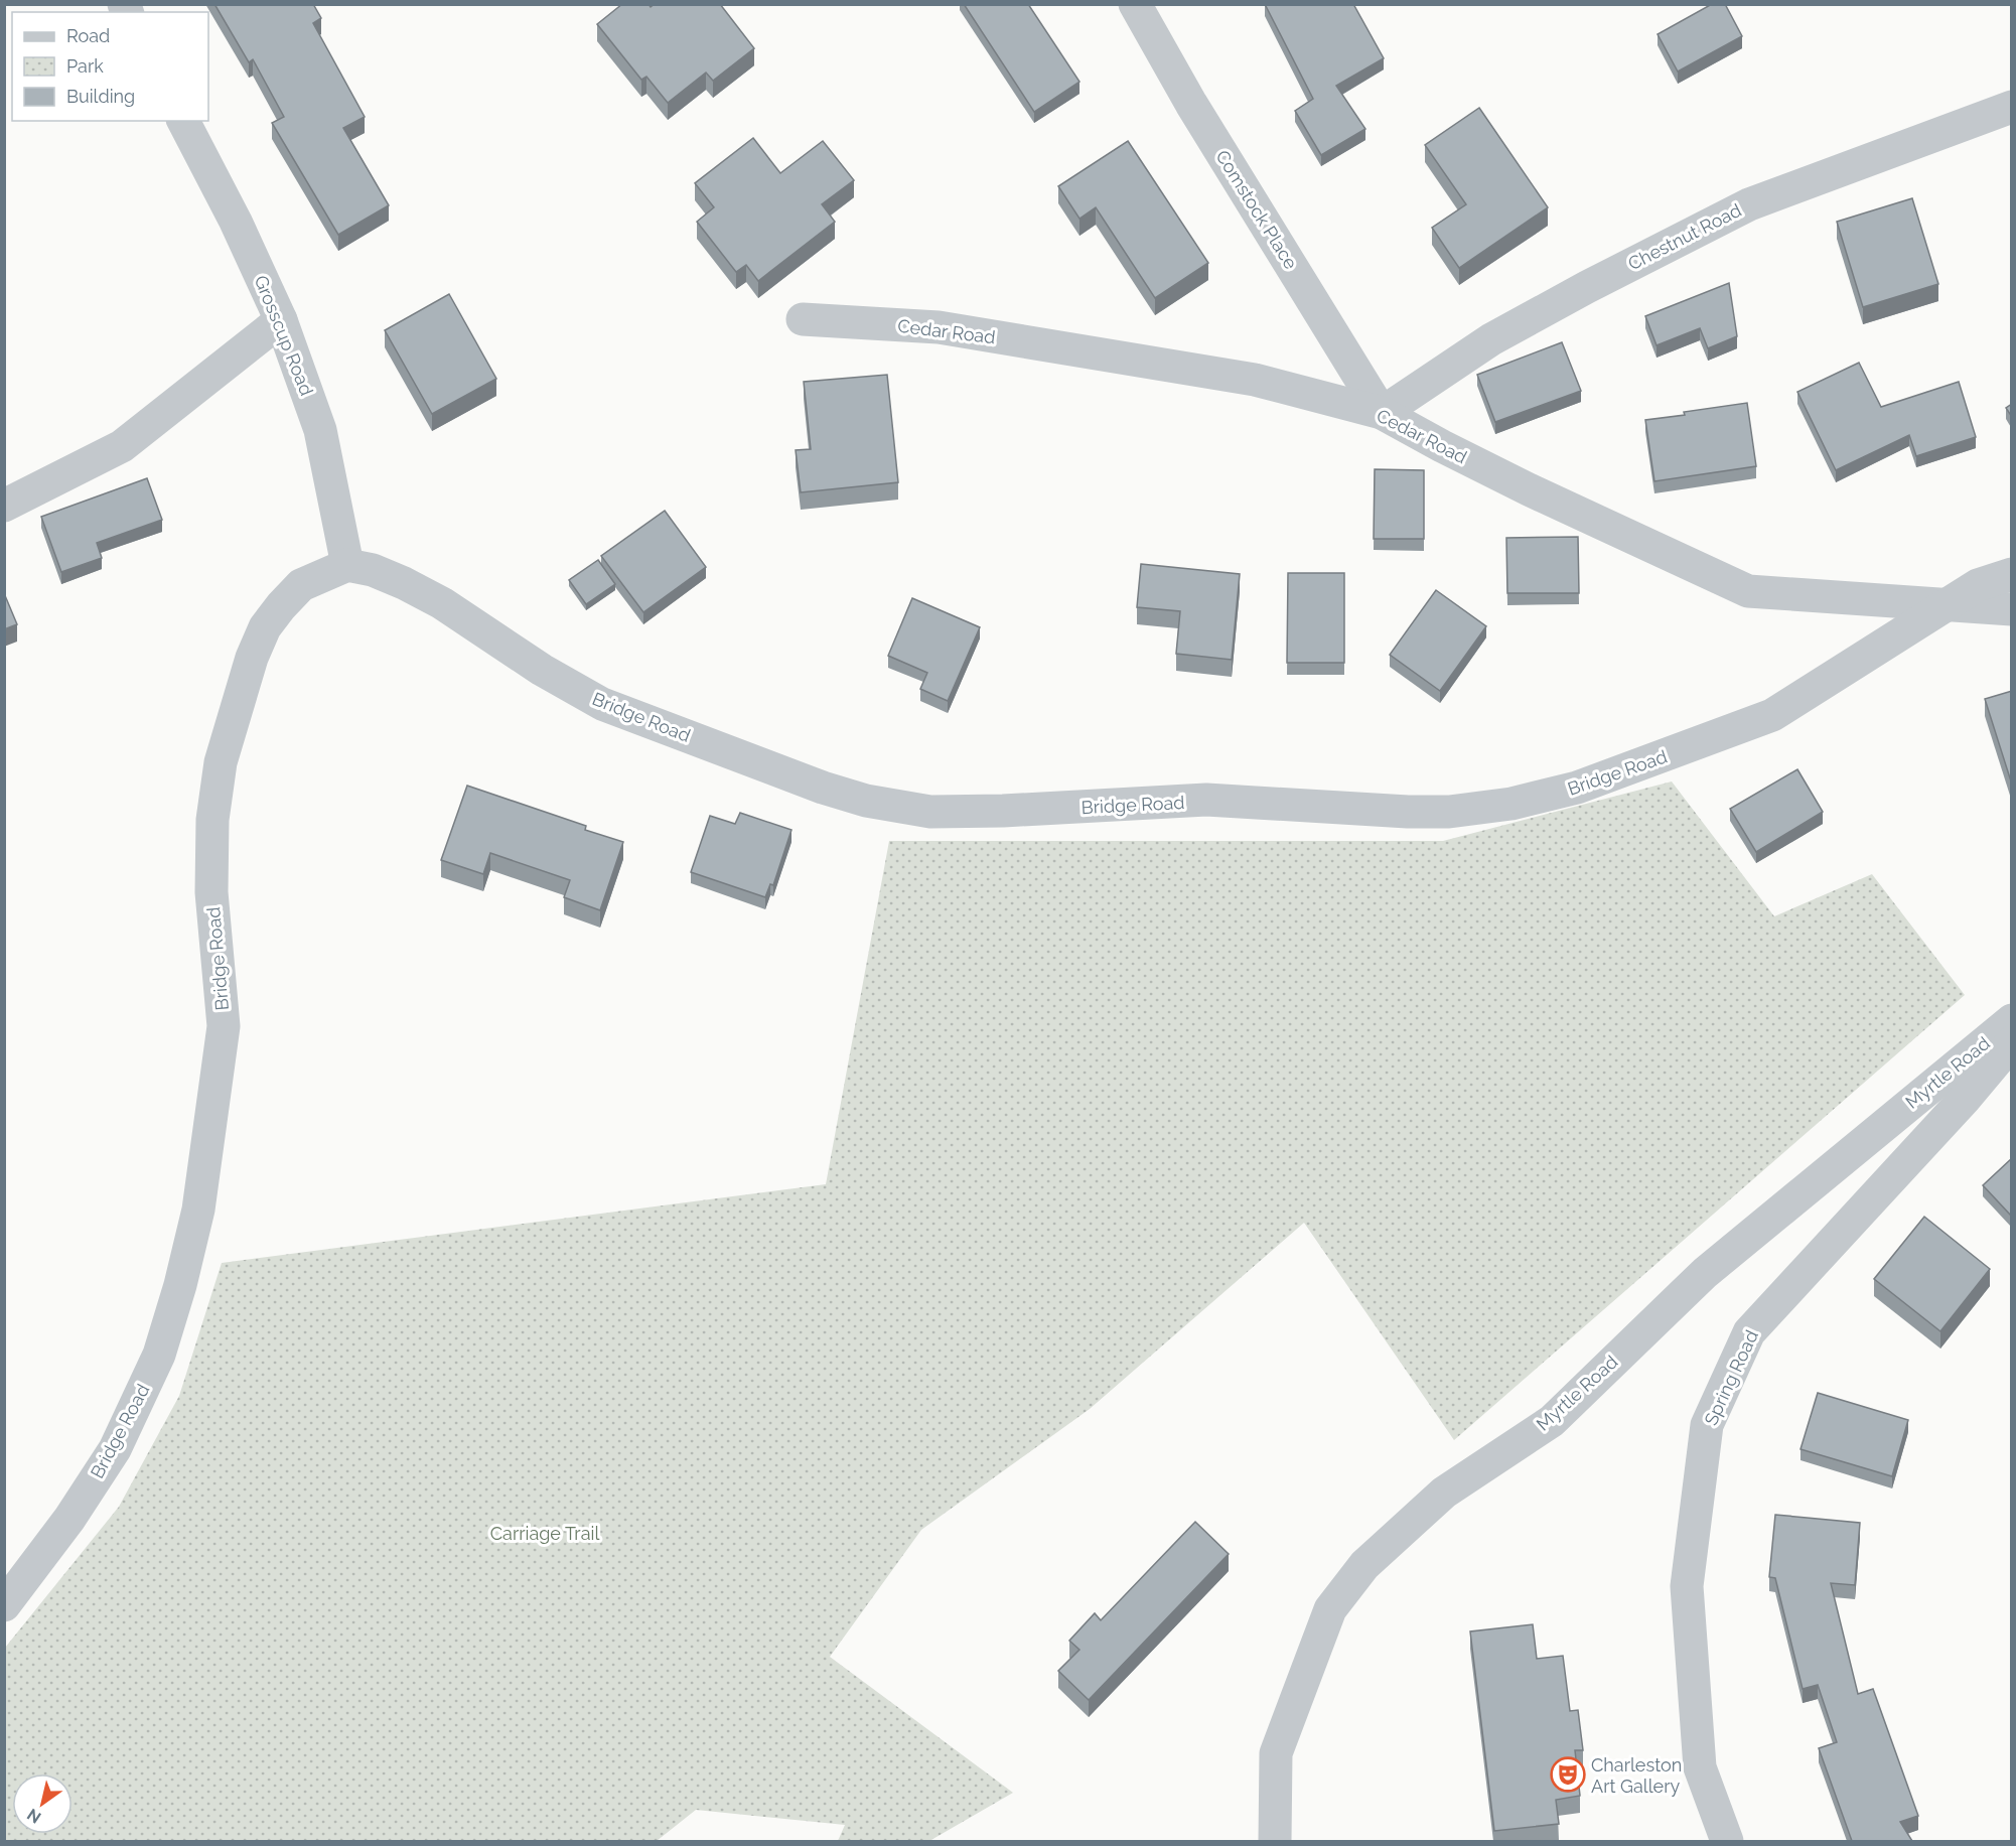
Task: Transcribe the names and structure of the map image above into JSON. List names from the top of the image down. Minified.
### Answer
{"streets":{"street":["Comstock Place","Chestnut Road","Cedar Road","Grosscup Road","Bridge Road","Myrtle Road","Spring Road"]},"crossings":[["Comstock Place","Chestnut Road"],["Comstock Place","Cedar Road"],["Chestnut Road","Cedar Road"],["Cedar Road","Bridge Road"],["Grosscup Road","Bridge Road"]],"parks":["Carriage Trail"],"places":{"theatre":["Charleston Art Gallery"]},"legend":["Road","Park","Building"],"north":"bottom left"}
